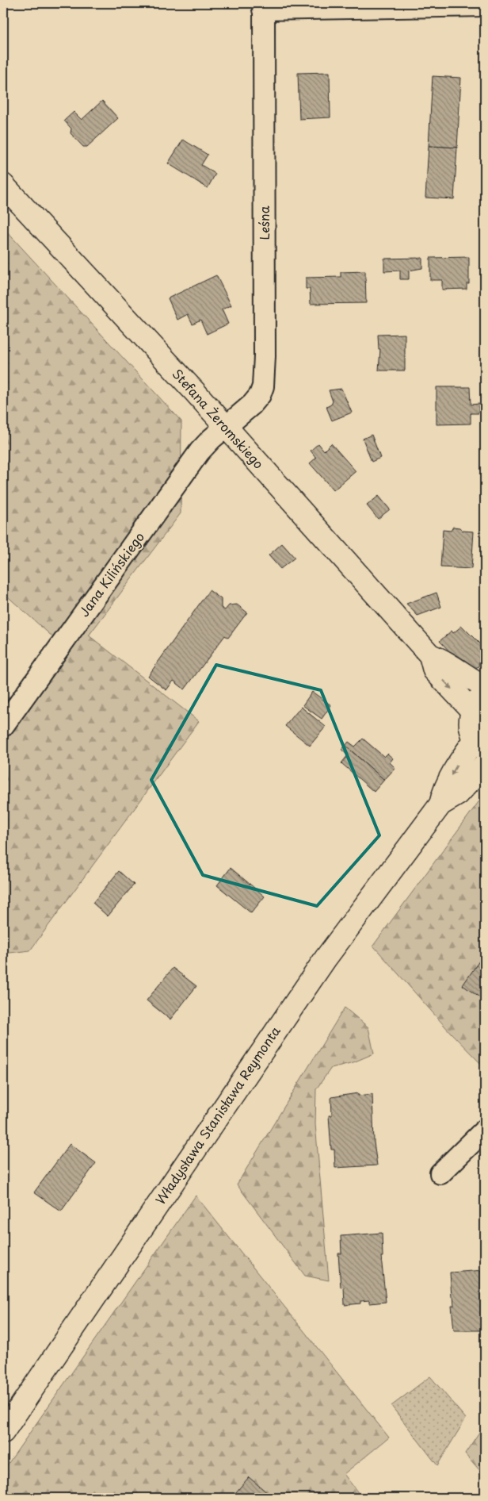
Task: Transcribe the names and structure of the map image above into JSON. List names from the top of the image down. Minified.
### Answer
{"streets":{"street":["Leśna","Stefana Żeromskiego","Jana Kilińskiego","Władysława Stanisława Reymonta"]},"crossings":[["Leśna","Stefana Żeromskiego"],["Leśna","Jana Kilińskiego"],["Stefana Żeromskiego","Jana Kilińskiego"]]}
